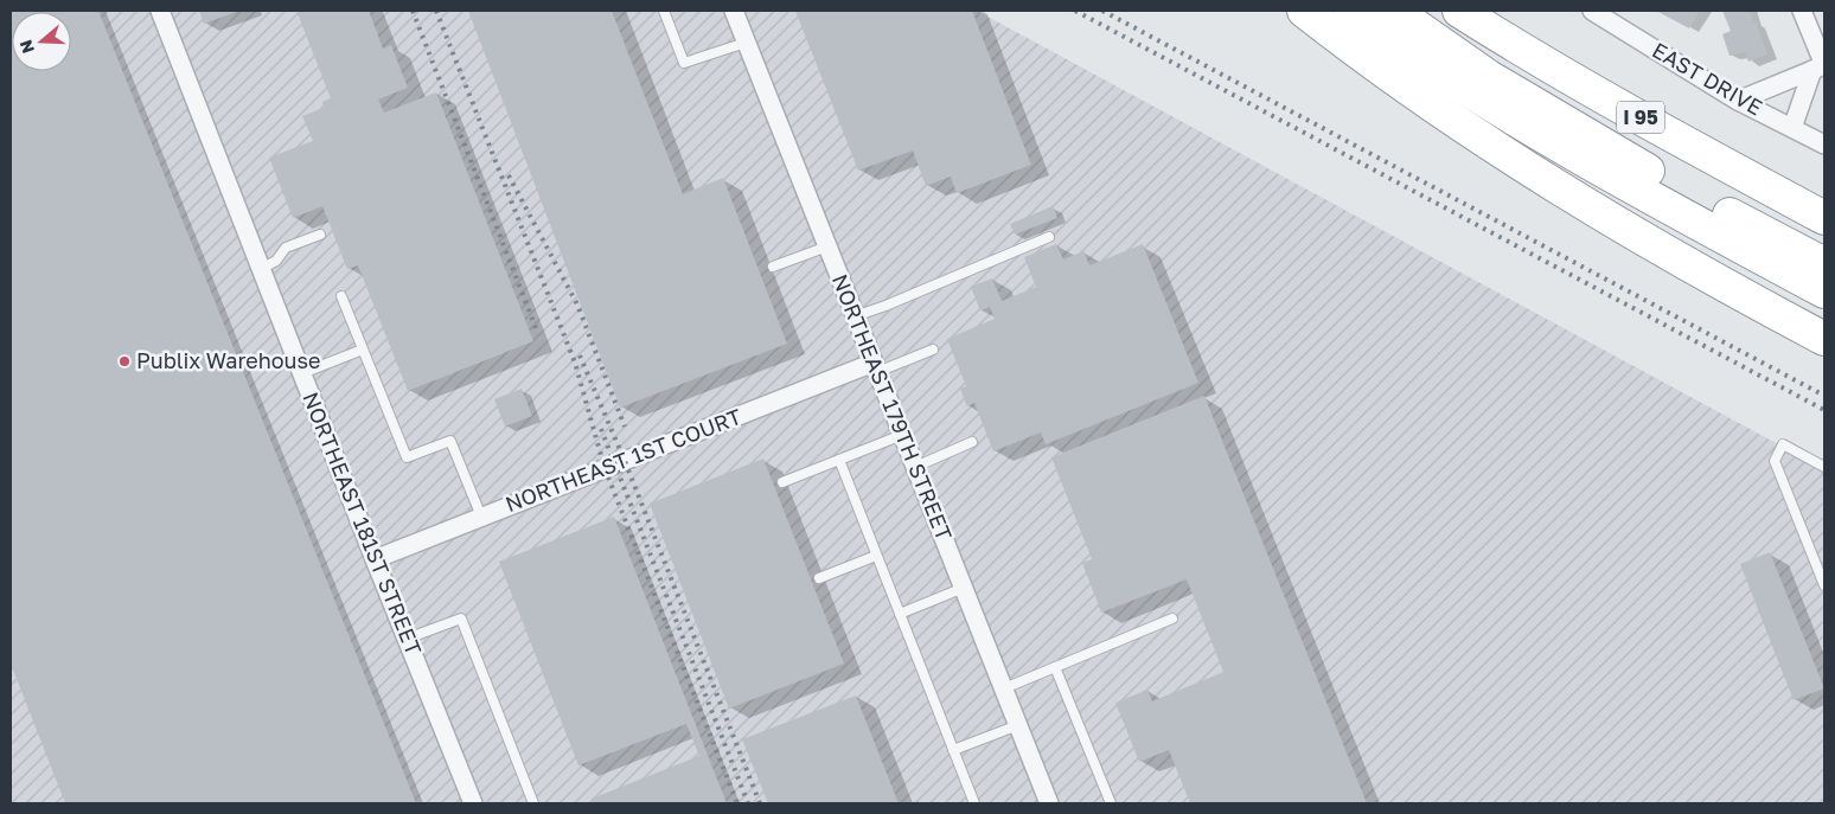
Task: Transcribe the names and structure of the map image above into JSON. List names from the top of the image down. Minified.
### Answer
{"streets":{"highway":["I 95"],"street":["EAST DRIVE","NORTHEAST 179TH STREET","NORTHEAST 1ST COURT","NORTHEAST 181ST STREET"]},"crossings":[["NORTHEAST 179TH STREET","NORTHEAST 1ST COURT"],["NORTHEAST 1ST COURT","NORTHEAST 181ST STREET"]],"places":["Publix Warehouse"],"north":"left"}
